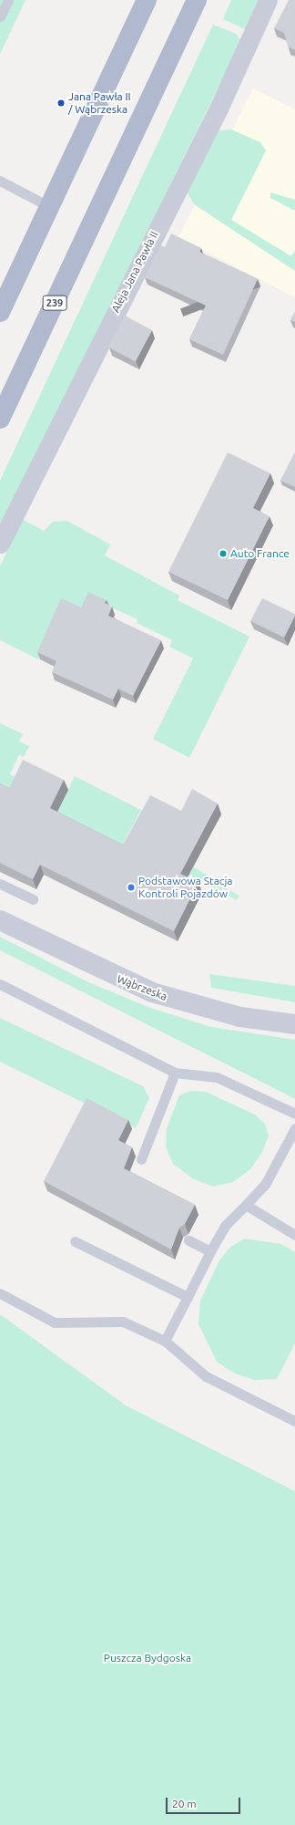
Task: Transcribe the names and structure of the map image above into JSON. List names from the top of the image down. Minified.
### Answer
{"streets":{"main road":["239"],"street":["Aleja Jana Pawła II","Wąbrzeska"]},"parks":["Puszcza Bydgoska"],"places":["Jana Pawła II / Wąbrzeska","Auto France","Podstawowa Stacja Kontroli Pojazdów"],"scale_bar":"20 m"}
